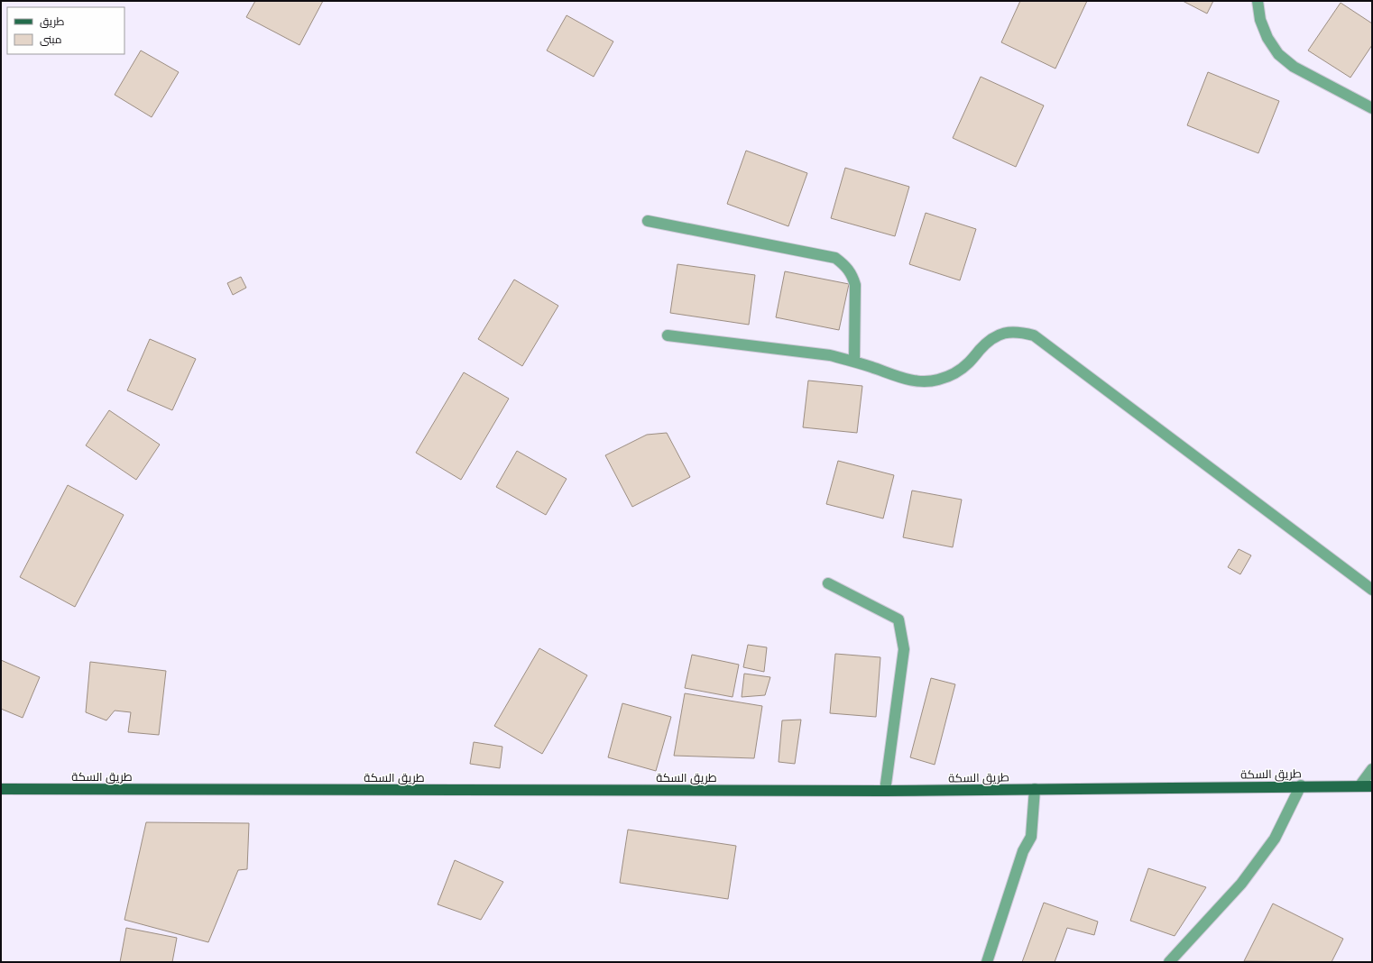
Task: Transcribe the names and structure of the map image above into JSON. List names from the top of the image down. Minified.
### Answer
{"streets":{"main road":["طريق السكة"]},"legend":["طريق","مبنى"]}
